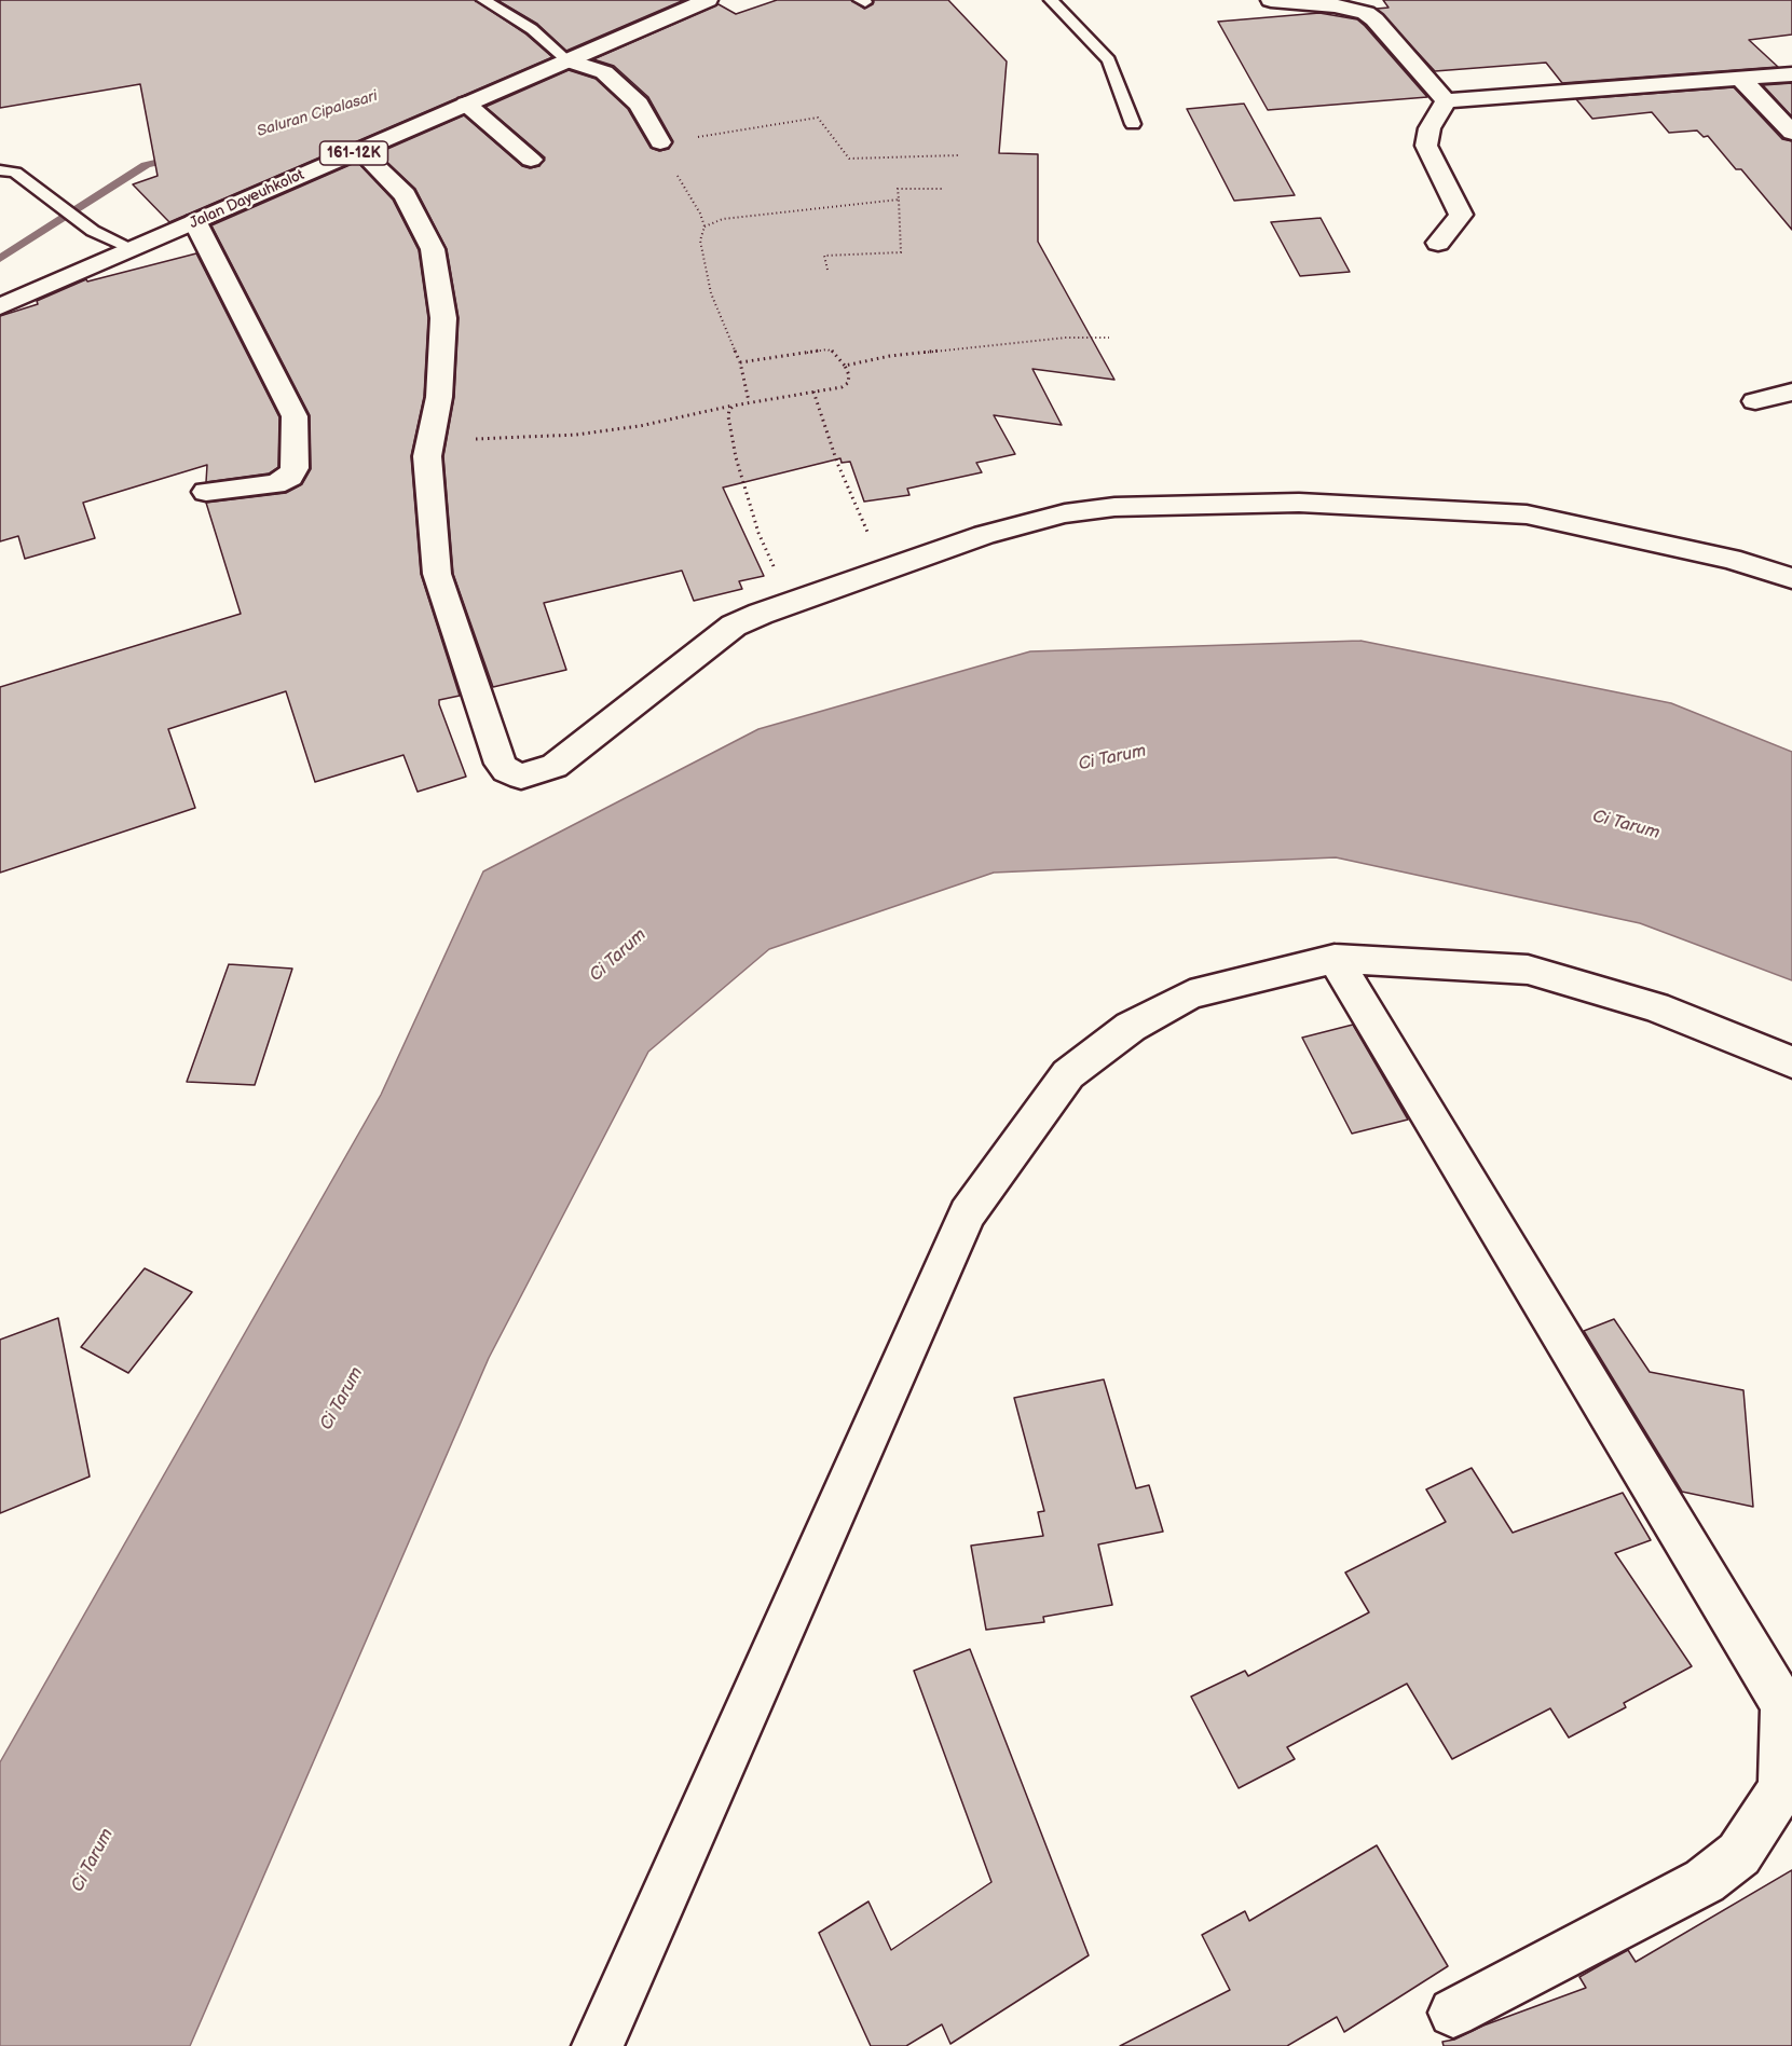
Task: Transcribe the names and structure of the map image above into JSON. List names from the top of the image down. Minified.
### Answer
{"streets":{"street":["161-12K","Jalan Dayeuhkolot"]},"water":["Saluran Cipalasari","Ci Tarum"]}
